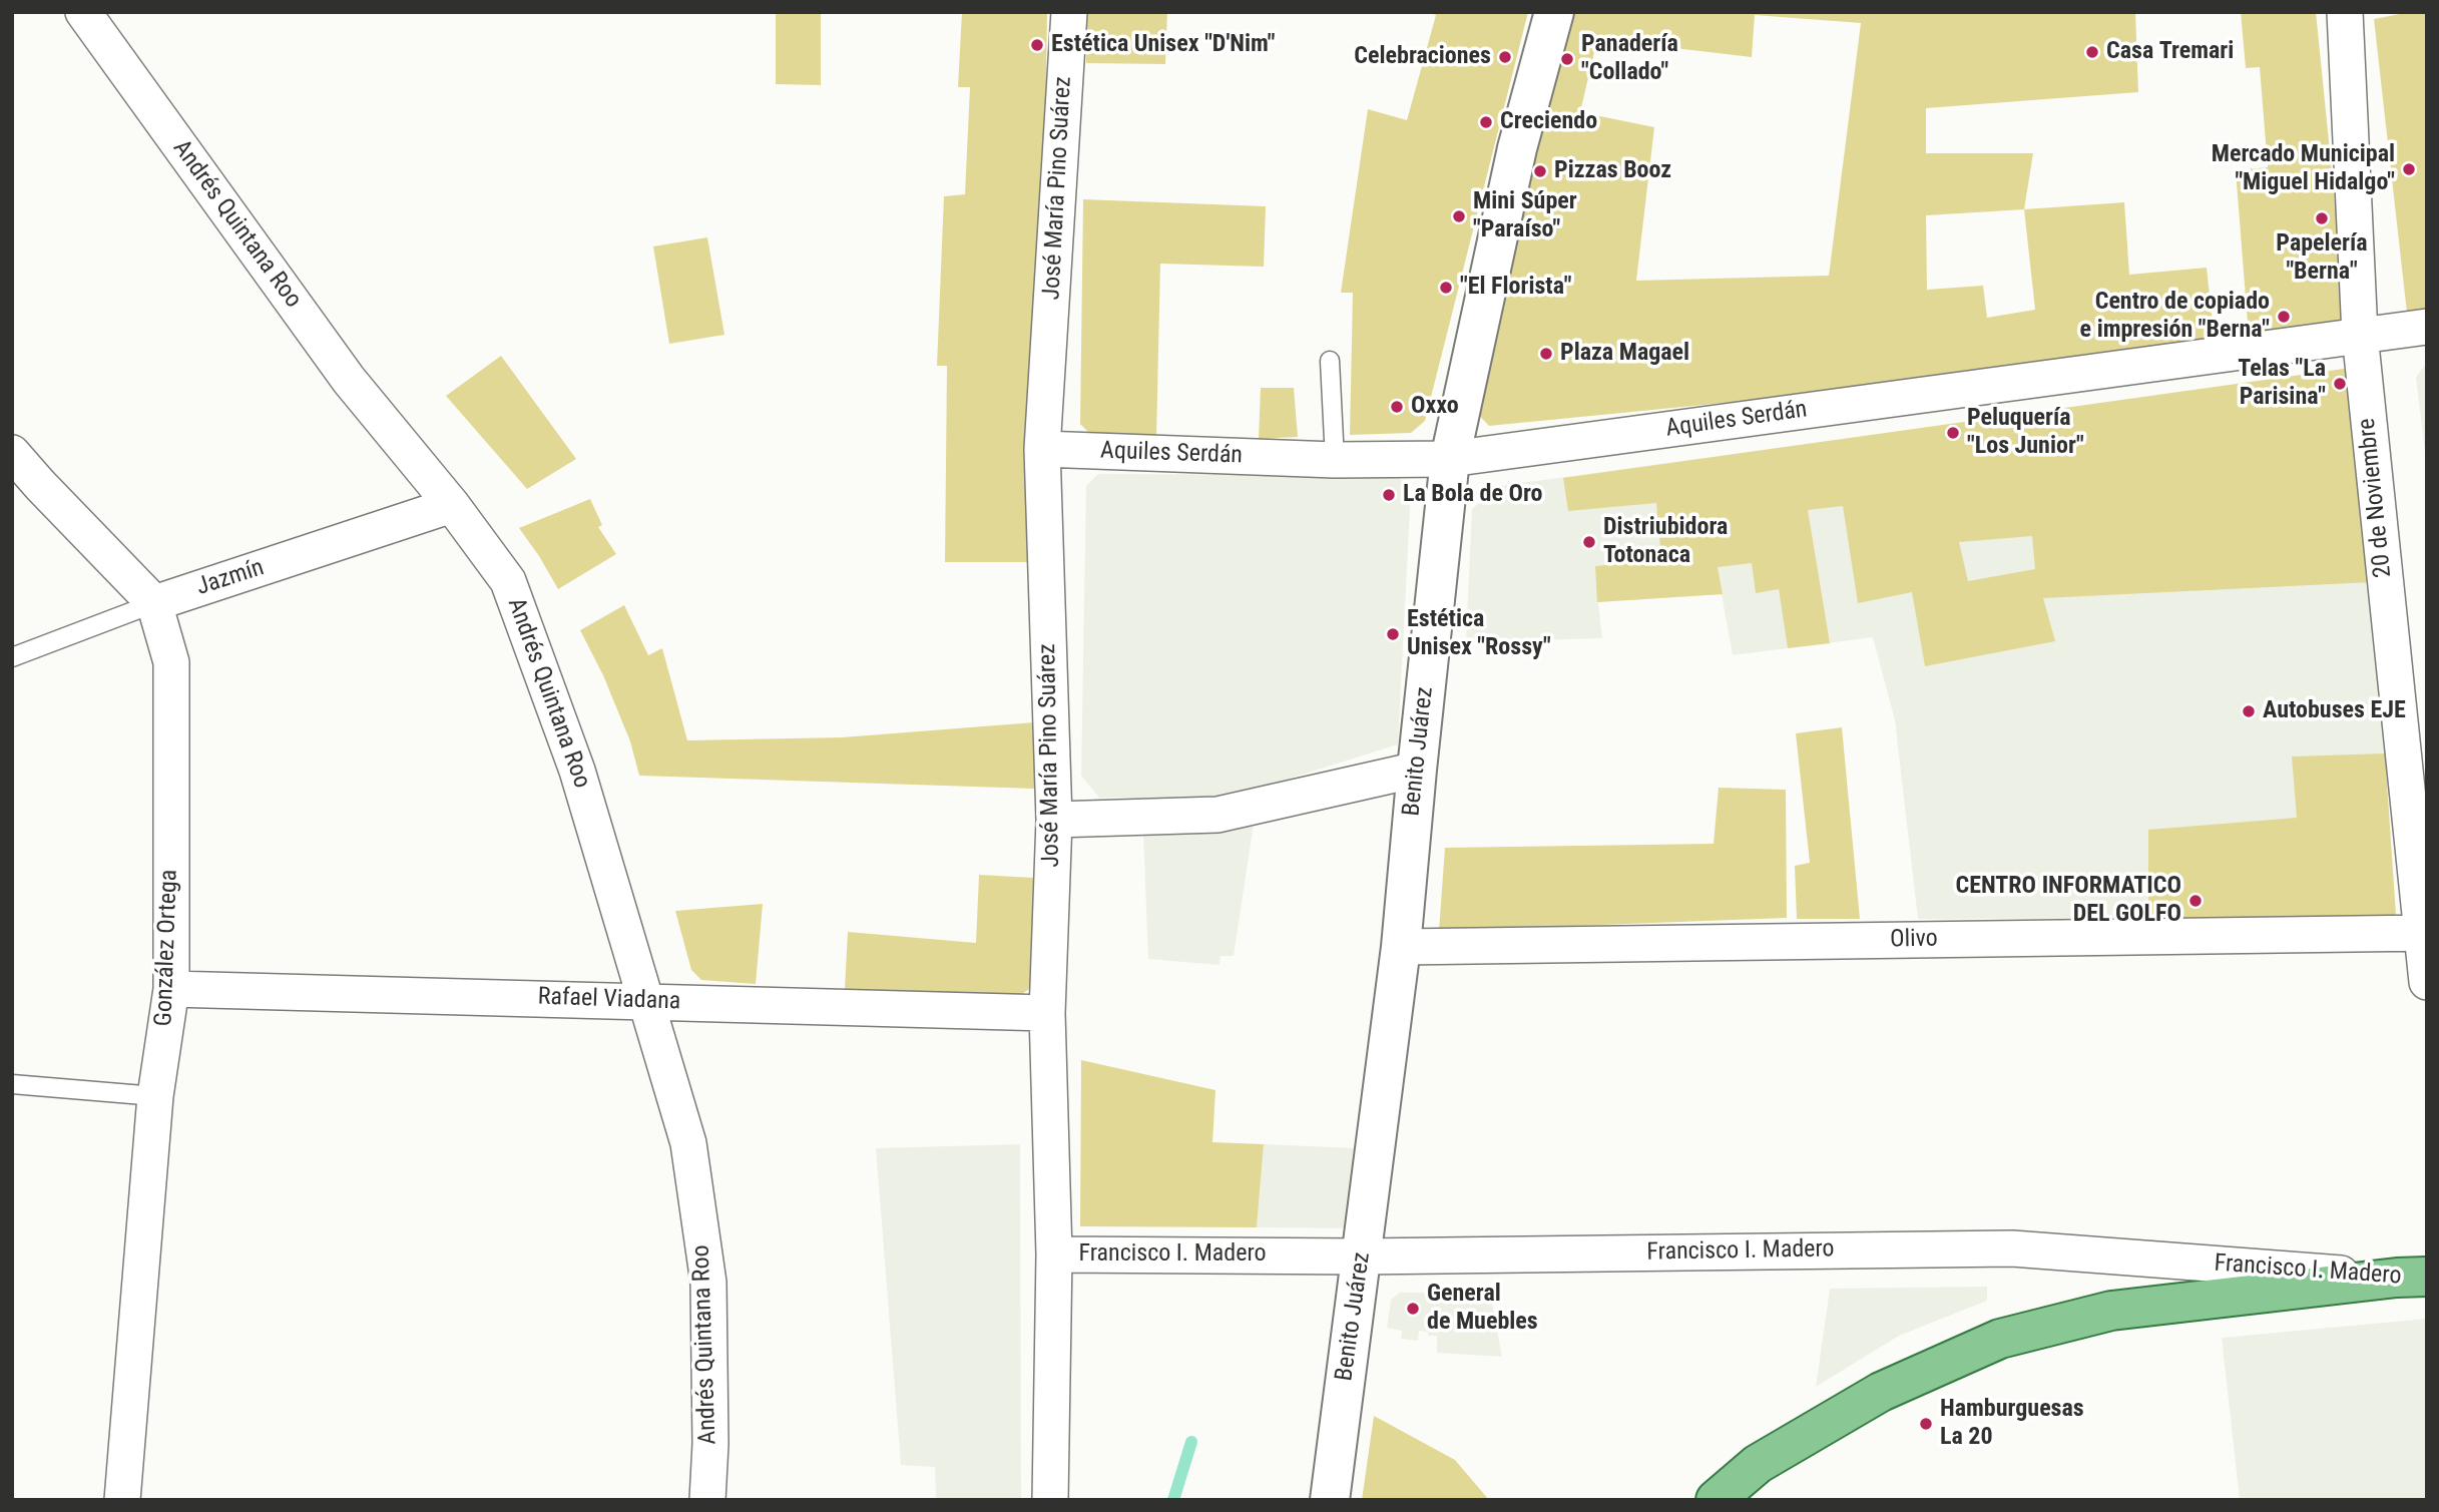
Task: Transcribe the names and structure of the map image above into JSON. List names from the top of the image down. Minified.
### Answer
{"streets":{"street":["José María Pino Suárez","Andrés Quintana Roo","Aquiles Serdán","20 de Noviembre","Jazmín","Benito Juárez","Olivo","González Ortega","Rafael Viadana","Francisco I. Madero"]},"crossings":[["José María Pino Suárez","Aquiles Serdán"],["José María Pino Suárez","Rafael Viadana"],["José María Pino Suárez","Francisco I. Madero"],["Andrés Quintana Roo","Jazmín"],["Andrés Quintana Roo","Rafael Viadana"],["Aquiles Serdán","20 de Noviembre"],["Aquiles Serdán","Benito Juárez"],["20 de Noviembre","Olivo"],["Jazmín","González Ortega"],["Benito Juárez","Olivo"],["Benito Juárez","Francisco I. Madero"],["González Ortega","Rafael Viadana"]],"places":["Estética Unisex \"D'Nim\"","Casa Tremari","Celebraciones","Panadería \"Collado\"","Creciendo","Mercado Municipal \"Miguel Hidalgo\"","Pizzas Booz","Mini Súper \"Paraíso\"","Papelería \"Berna\"","\"El Florista\"","Centro de copiado e impresión \"Berna\"","Plaza Magael","Telas \"La Parisina\"","Oxxo","Peluquería \"Los Junior\"","La Bola de Oro","Distriubidora Totonaca","Estética Unisex \"Rossy\"","Autobuses EJE","CENTRO INFORMATICO DEL GOLFO","General de Muebles","Hamburguesas La 20"]}
